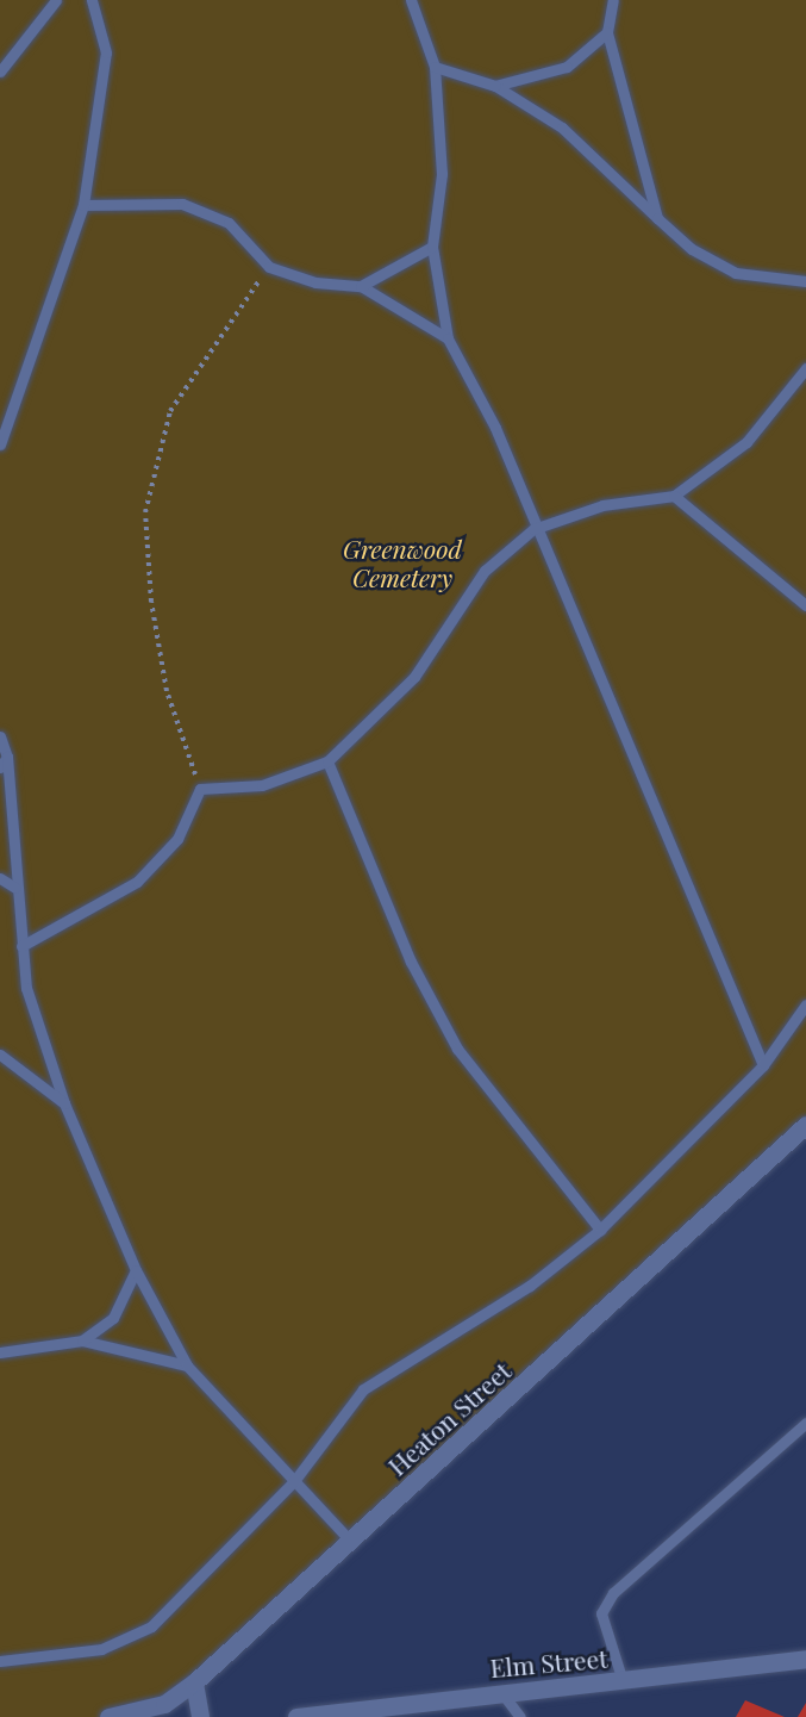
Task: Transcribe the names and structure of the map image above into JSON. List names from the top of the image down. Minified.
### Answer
{"streets":{"street":["Heaton Street","Elm Street"]},"parks":["Greenwood Cemetery"]}
